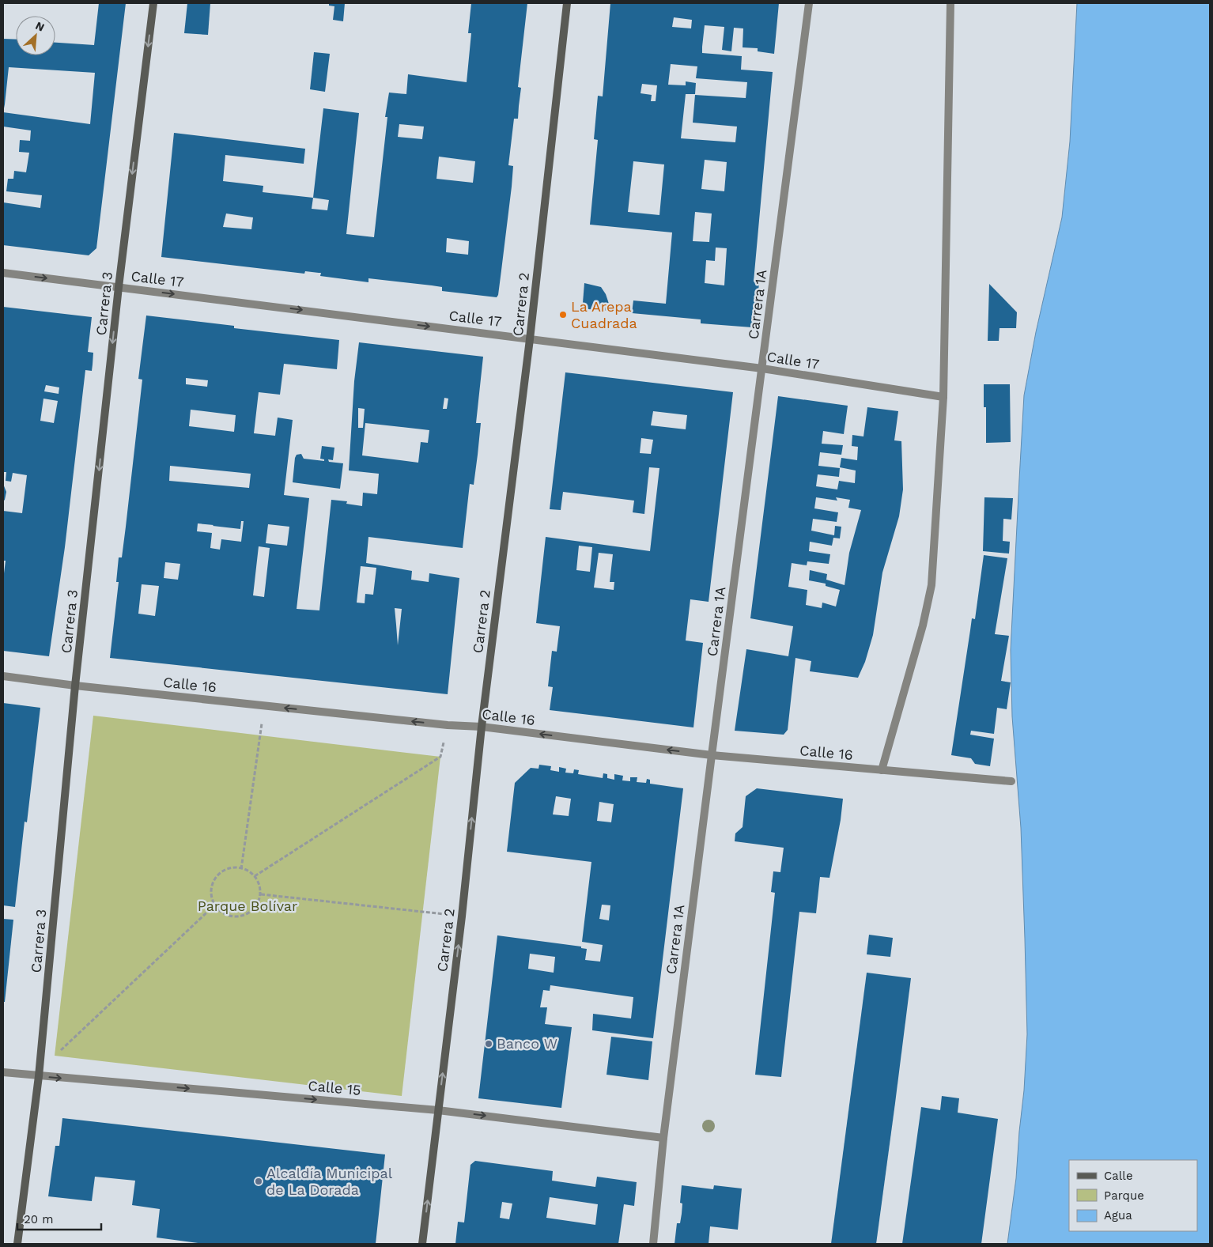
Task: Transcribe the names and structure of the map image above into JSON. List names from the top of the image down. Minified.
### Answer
{"streets":{"main road":["Carrera 3","Carrera 2"],"street":["Calle 17","Carrera 1A","Calle 16","Calle 15"]},"crossings":[["Calle 17","Carrera 3"],["Calle 17","Carrera 2"],["Calle 17","Carrera 1A"],["Carrera 3","Calle 16"],["Carrera 3","Calle 15"],["Carrera 2","Calle 16"],["Carrera 2","Calle 15"],["Carrera 1A","Calle 16"],["Carrera 1A","Calle 15"]],"one_way":["Calle 17","Carrera 3","Carrera 2","Calle 16","Calle 15"],"parks":["Parque Bolívar"],"places":["La Arepa Cuadrada","Banco W","Alcaldía Municipal de La Dorada"],"legend":["Calle","Parque","Agua"],"scale_bar":"20 m","north":"top right"}
